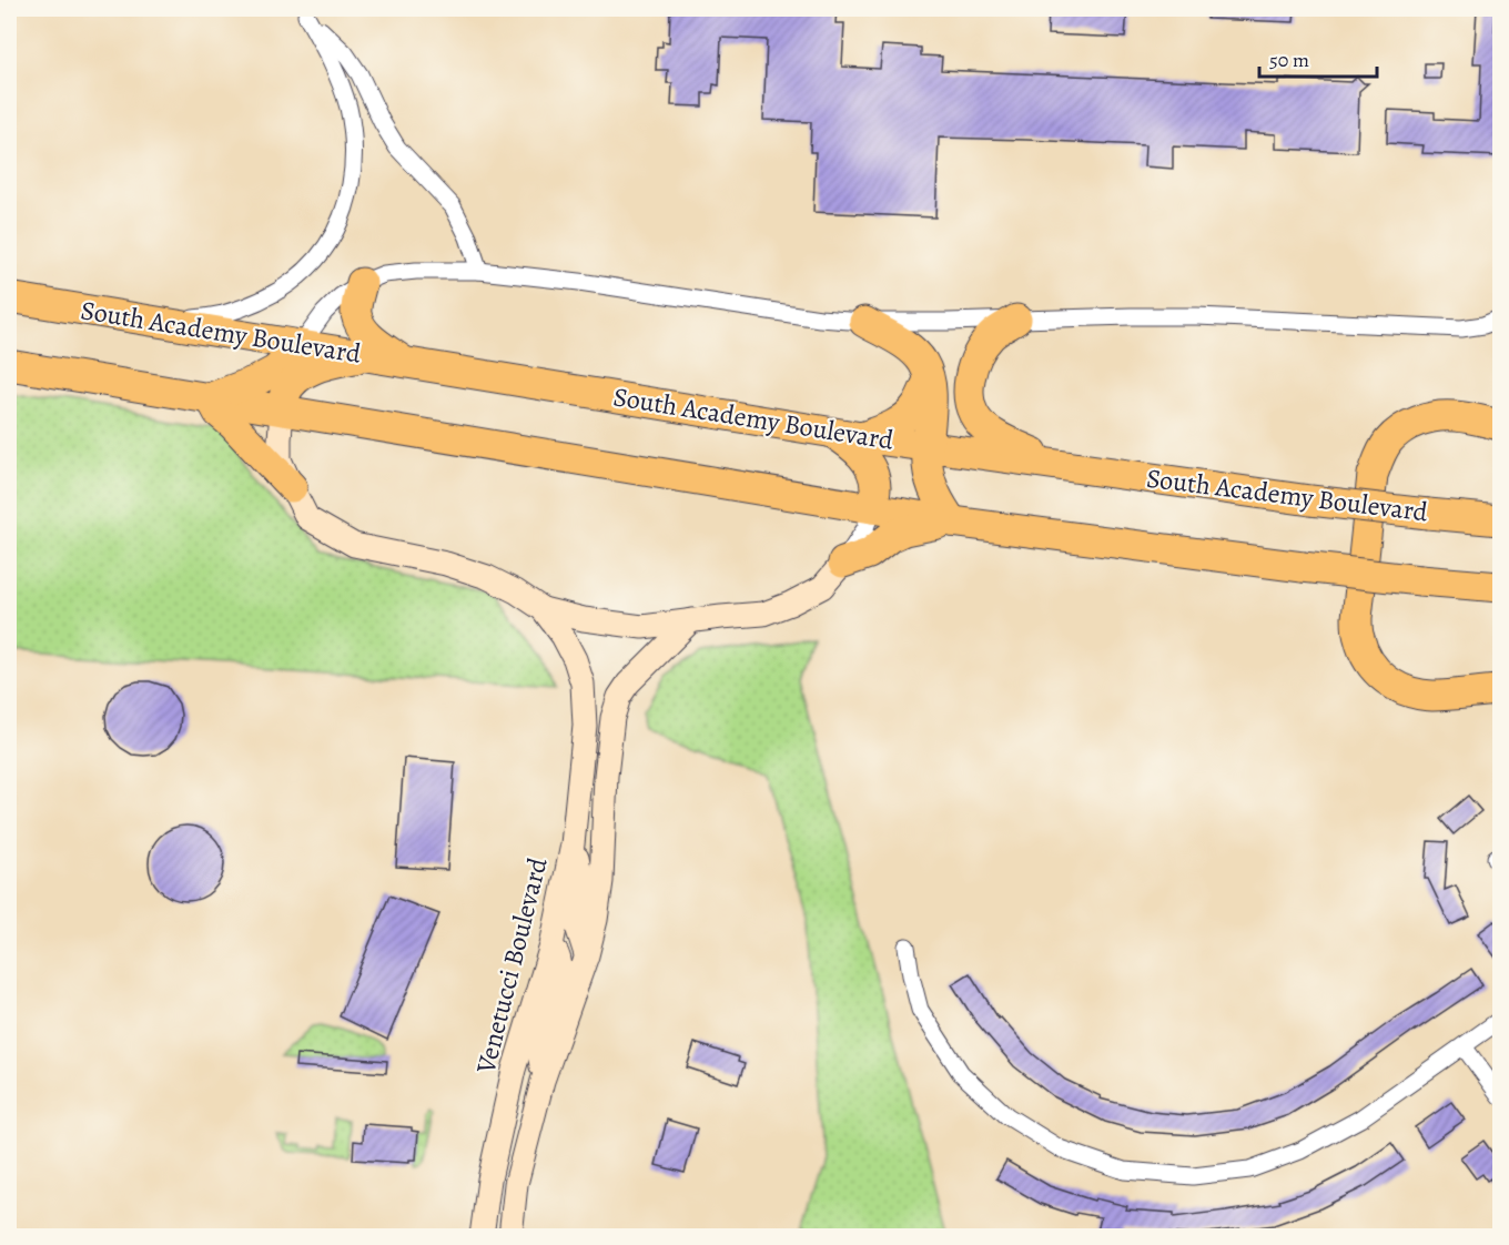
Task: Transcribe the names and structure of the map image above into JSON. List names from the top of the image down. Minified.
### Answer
{"streets":{"highway":["South Academy Boulevard"],"street":["Venetucci Boulevard"]},"scale_bar":"50 m"}
